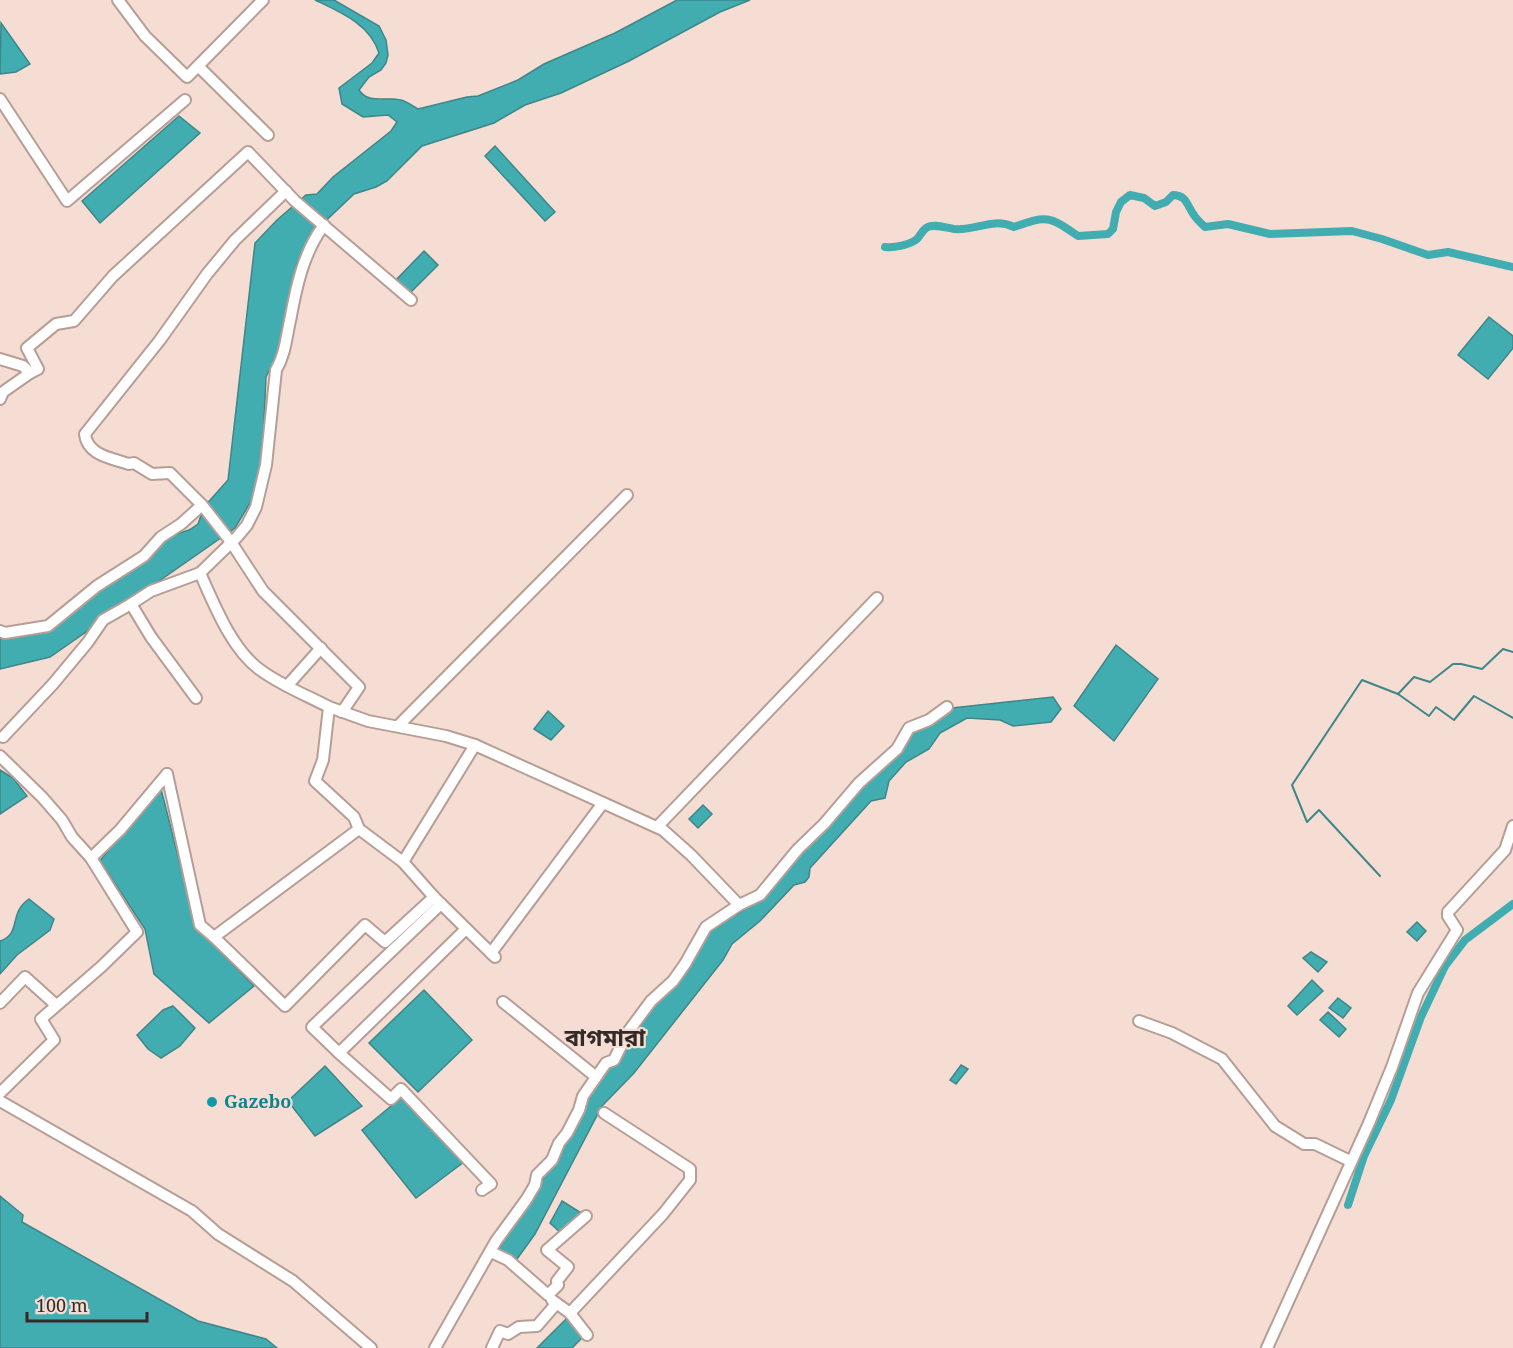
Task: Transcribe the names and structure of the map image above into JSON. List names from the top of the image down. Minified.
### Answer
{"districts":["বাগমারা"],"places":["Gazebo"],"scale_bar":"100 m"}
